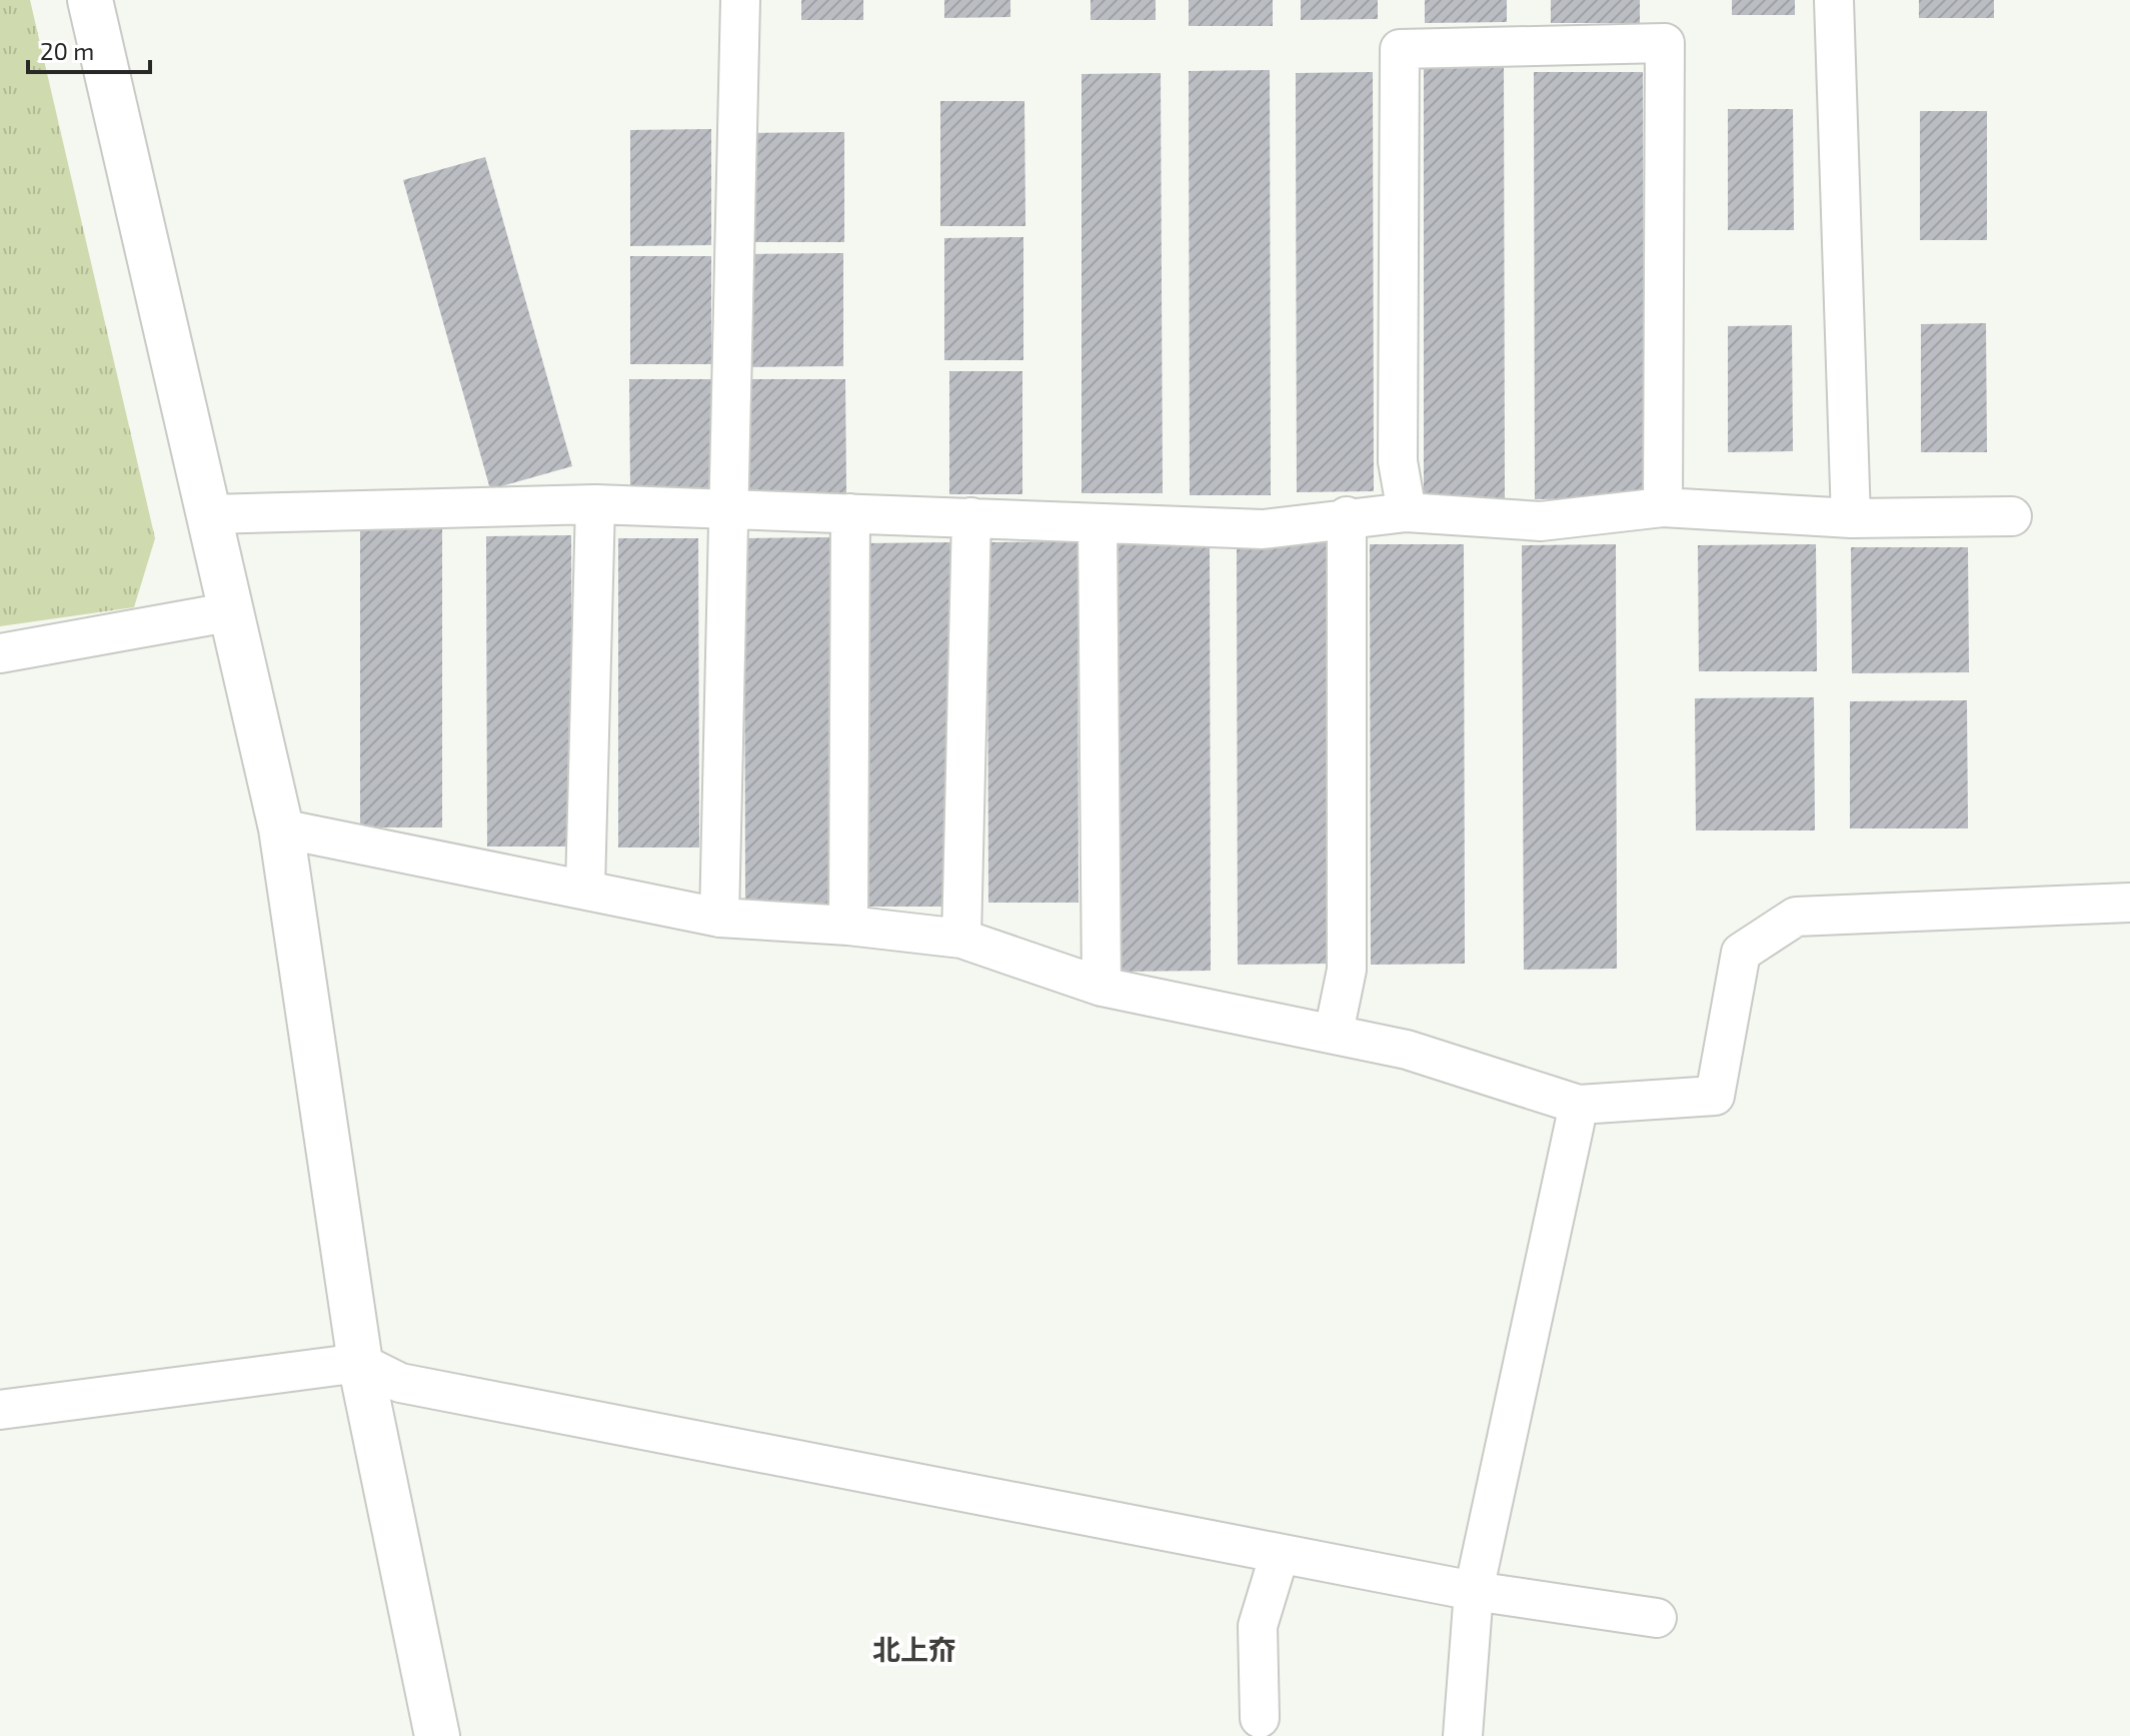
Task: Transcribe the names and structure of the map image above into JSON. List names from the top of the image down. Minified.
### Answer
{"districts":["北上夼"],"scale_bar":"20 m"}
